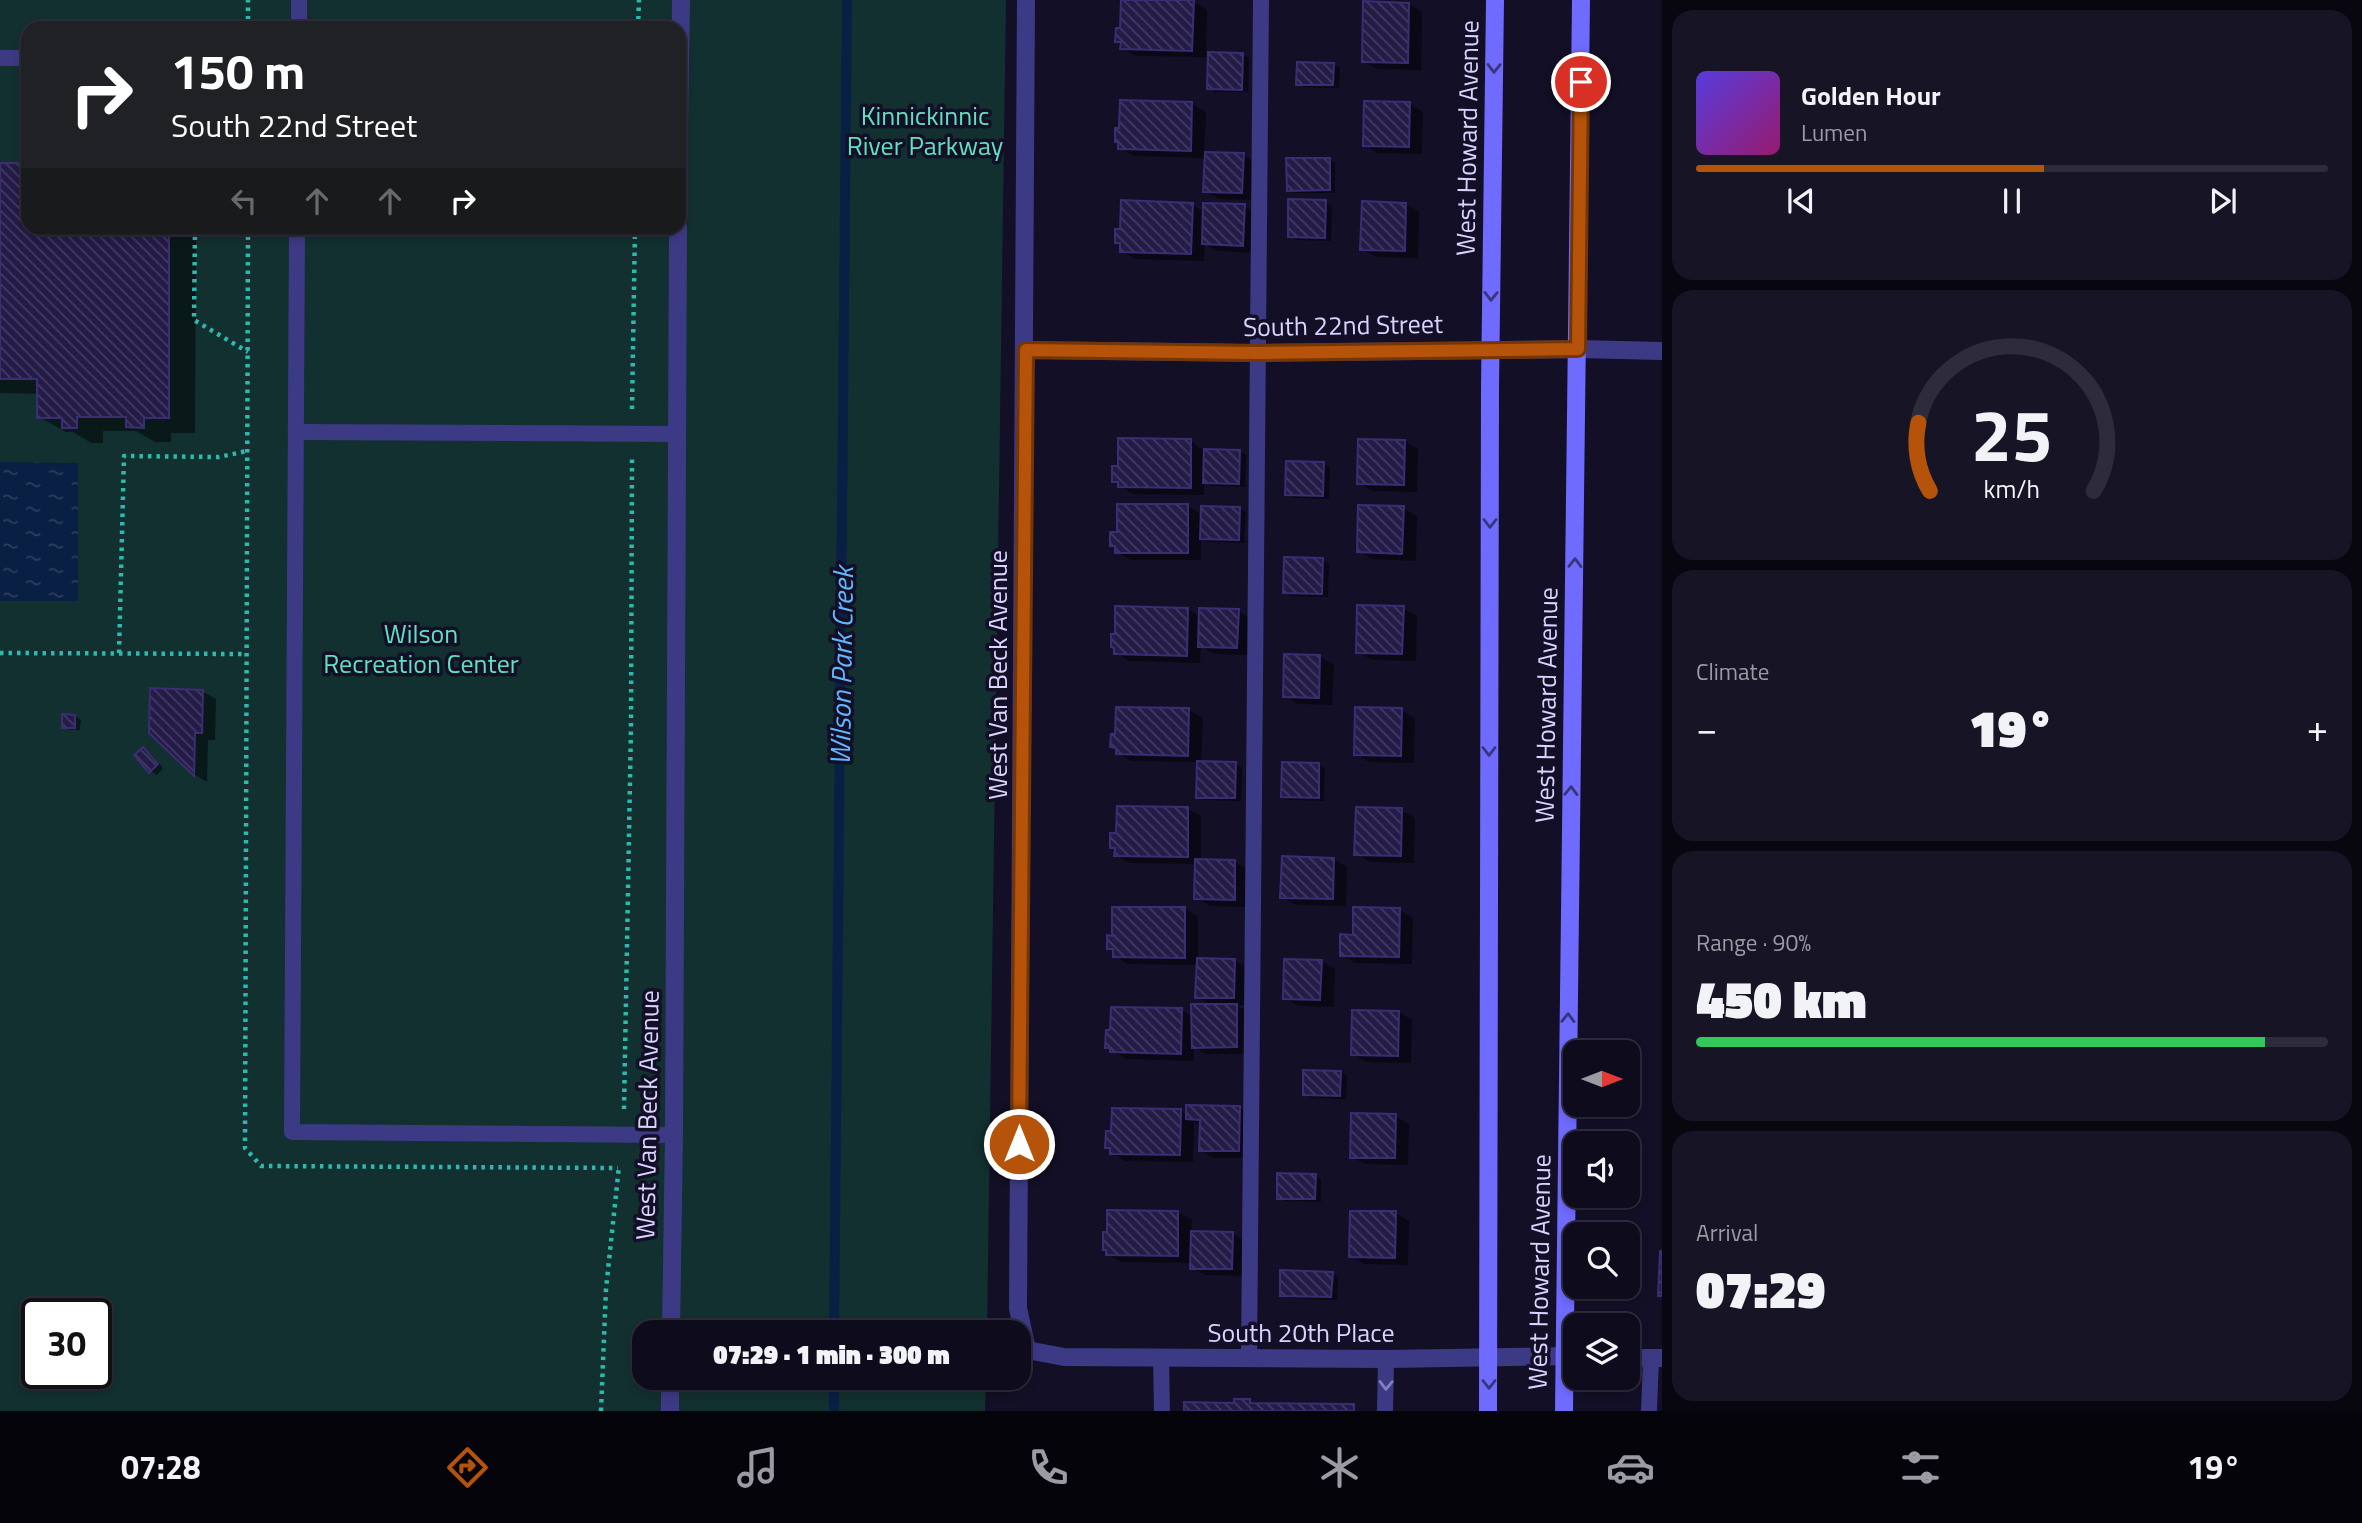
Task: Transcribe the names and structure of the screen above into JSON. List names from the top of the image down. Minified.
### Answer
{"streets":{"main road":["West Howard Avenue"],"street":["South 22nd Street","West Van Beck Avenue","South 20th Place"]},"crossings":[["West Howard Avenue","South 22nd Street"],["West Howard Avenue","South 20th Place"],["South 22nd Street","West Van Beck Avenue"]],"water":["Wilson Park Creek"],"parks":["Kinnickinnic River Parkway","Wilson Recreation Center"],"north":"right","page":{"turn":["150 m","South 22nd Street"],"song":["Golden Hour","Lumen"],"tile":["Climate",["Range · 90%","450 km"],["Arrival","07:29"]],"heat":["−","19°","+"],"limit":"30","trip":"07:29 · 1 min · 300 m","tabs":["07:28","19°"],"gauge":["25","km/h"]}}
